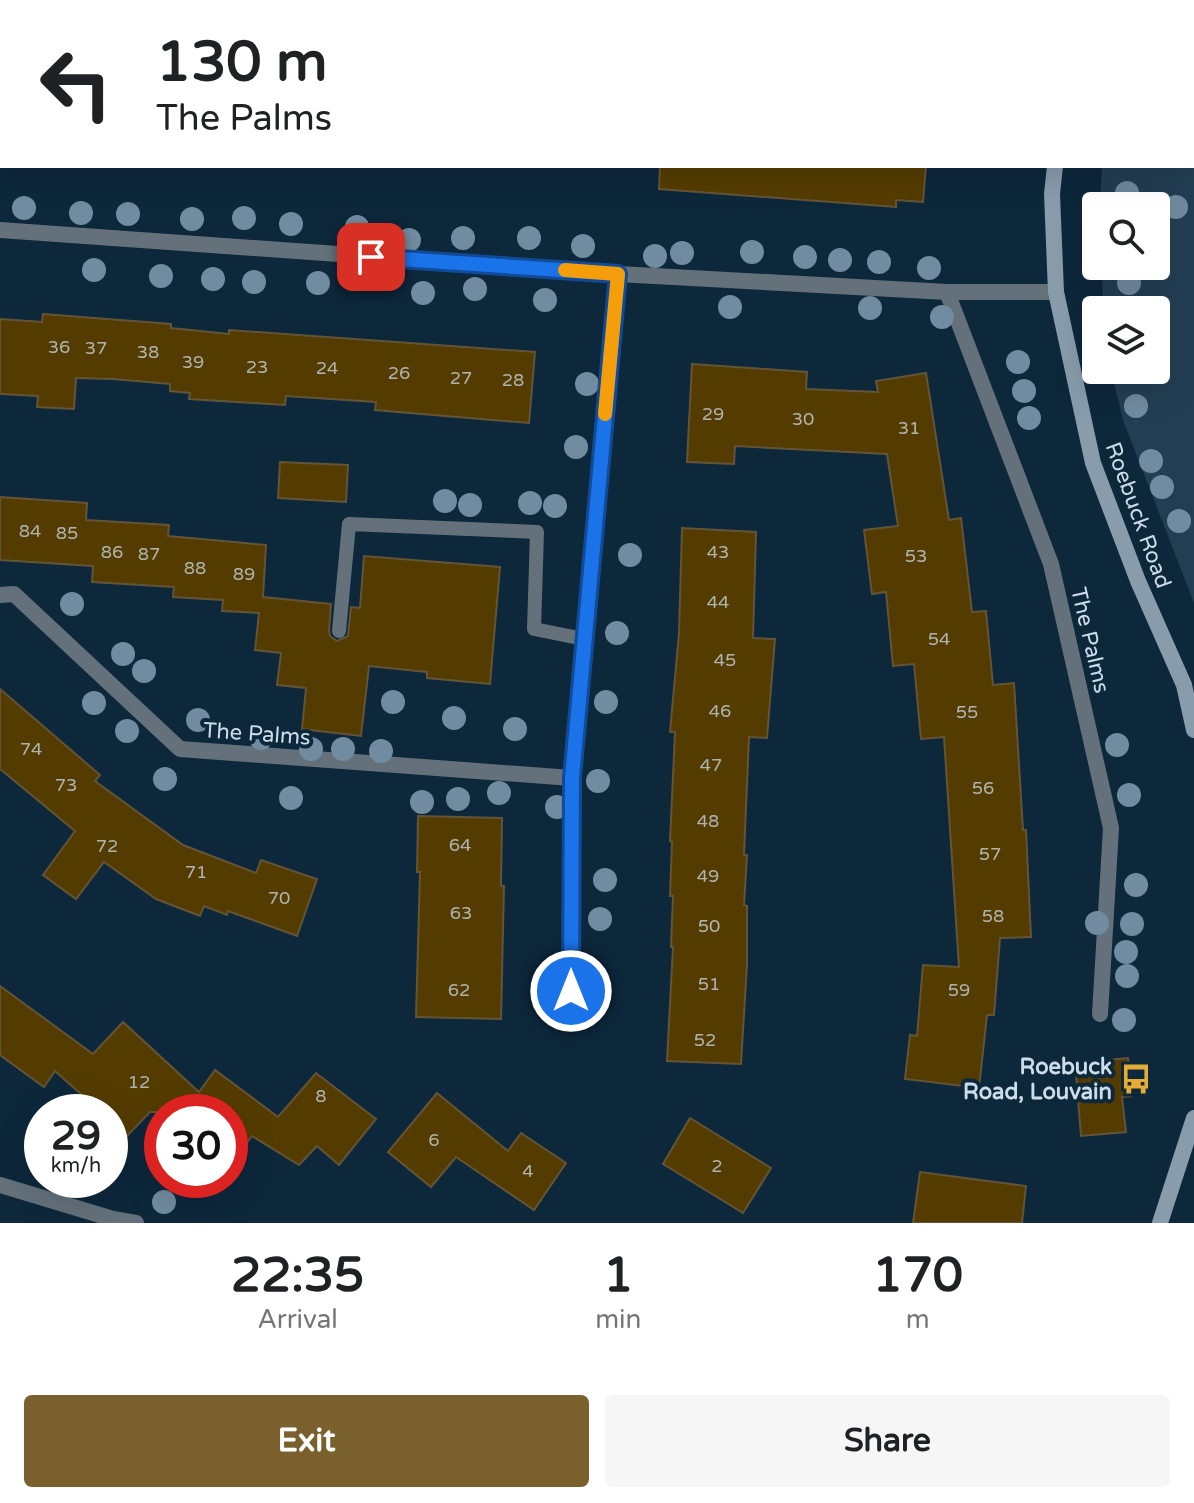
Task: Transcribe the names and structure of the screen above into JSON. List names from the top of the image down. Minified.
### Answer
{"streets":{"street":["Roebuck Road","The Palms"]},"places":{"bus stop":["Roebuck Road, Louvain"]},"house_numbers":["36","37","38","39","23","24","26","27","28","29","30","31","84","85","86","43","87","53","88","89","44","54","45","46","55","74","47","73","56","48","64","72","57","71","49","70","63","58","50","51","62","59","52","12","8","6","2","4"],"page":{"turn":["130 m","The Palms"],"speed":"29 km/h","limit":"30","eta":["22:35","Arrival","1","min","170","m"],"buttons":["Exit","Share"]}}
